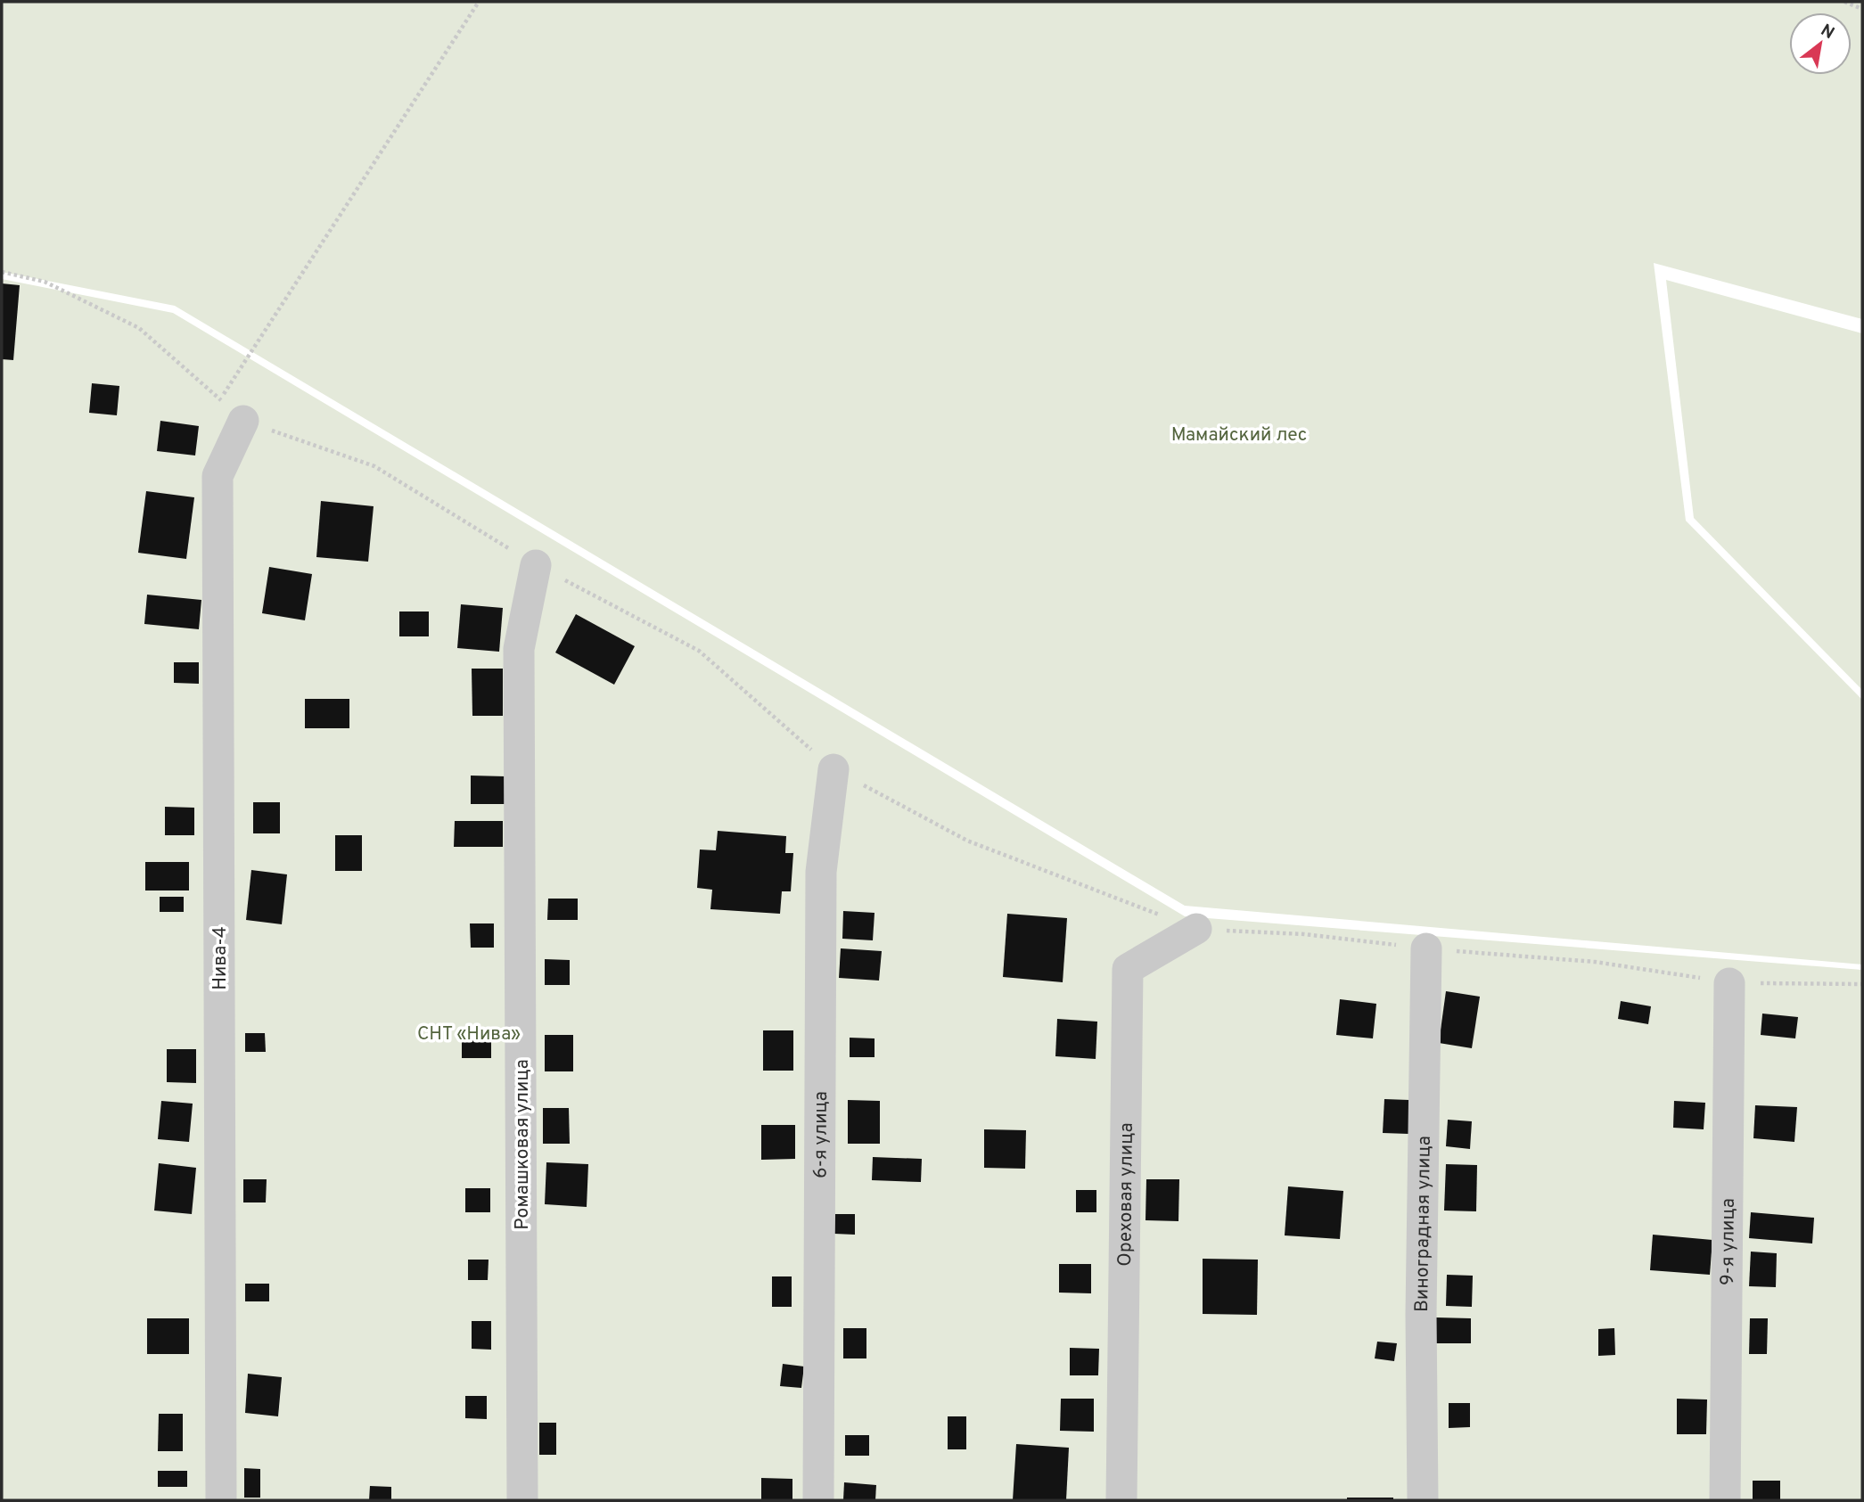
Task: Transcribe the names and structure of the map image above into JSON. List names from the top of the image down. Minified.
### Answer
{"streets":{"street":["Нива-4","6-я улица","Ромашковая улица","Ореховая улица","Виноградная улица","9-я улица"]},"parks":["Мамайский лес","СНТ «Нива»"],"north":"top right"}
